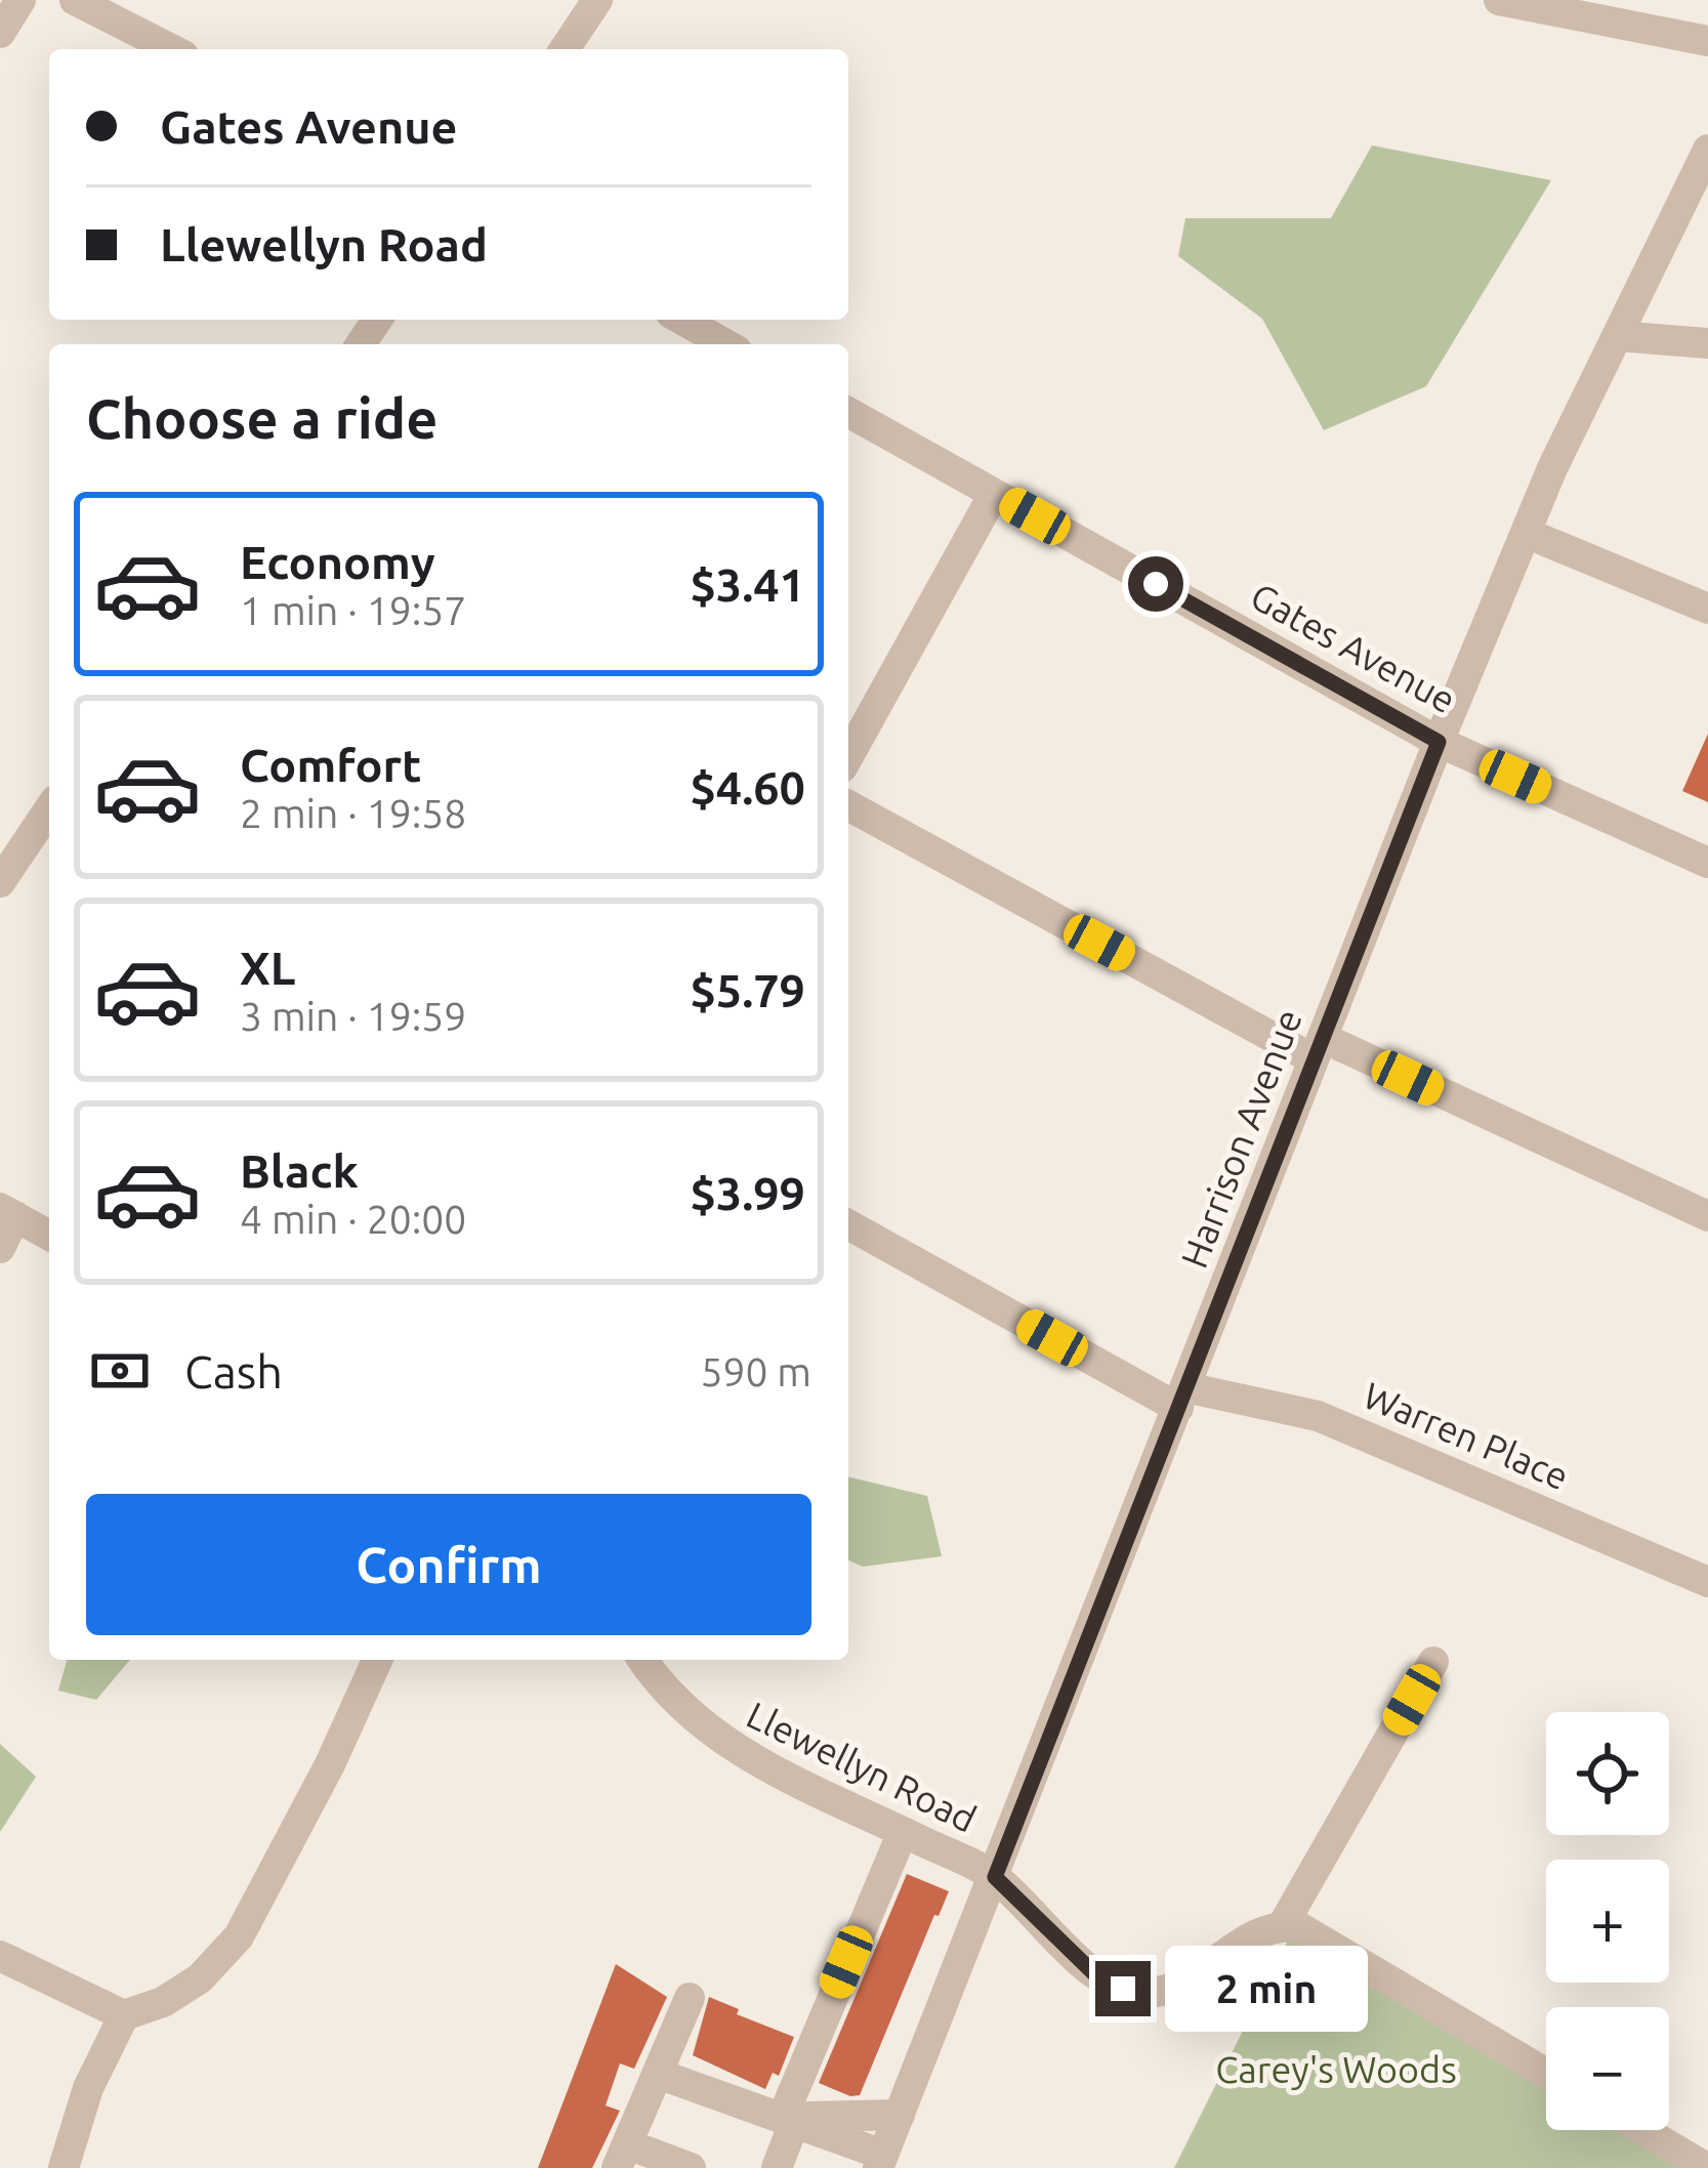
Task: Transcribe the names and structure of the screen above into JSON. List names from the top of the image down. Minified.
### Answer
{"streets":{"street":["Gates Avenue","Harrison Avenue","Warren Place","Llewellyn Road"]},"crossings":[["Gates Avenue","Harrison Avenue"],["Harrison Avenue","Warren Place"],["Harrison Avenue","Llewellyn Road"]],"parks":["Carey's Woods"],"page":{"banner":["Gates Avenue","Llewellyn Road"],"heading":"Choose a ride","list":[{"name":"Economy","note":"1 min · 19:57","value":"$3.41"},{"name":"Comfort","note":"2 min · 19:58","value":"$4.60"},{"name":"XL","note":"3 min · 19:59","value":"$5.79"},{"name":"Black","note":"4 min · 20:00","value":"$3.99"}],"pay":["Cash","590 m"],"buttons":"Confirm","map_buttons":["+","−"],"bubble":"2 min"}}
